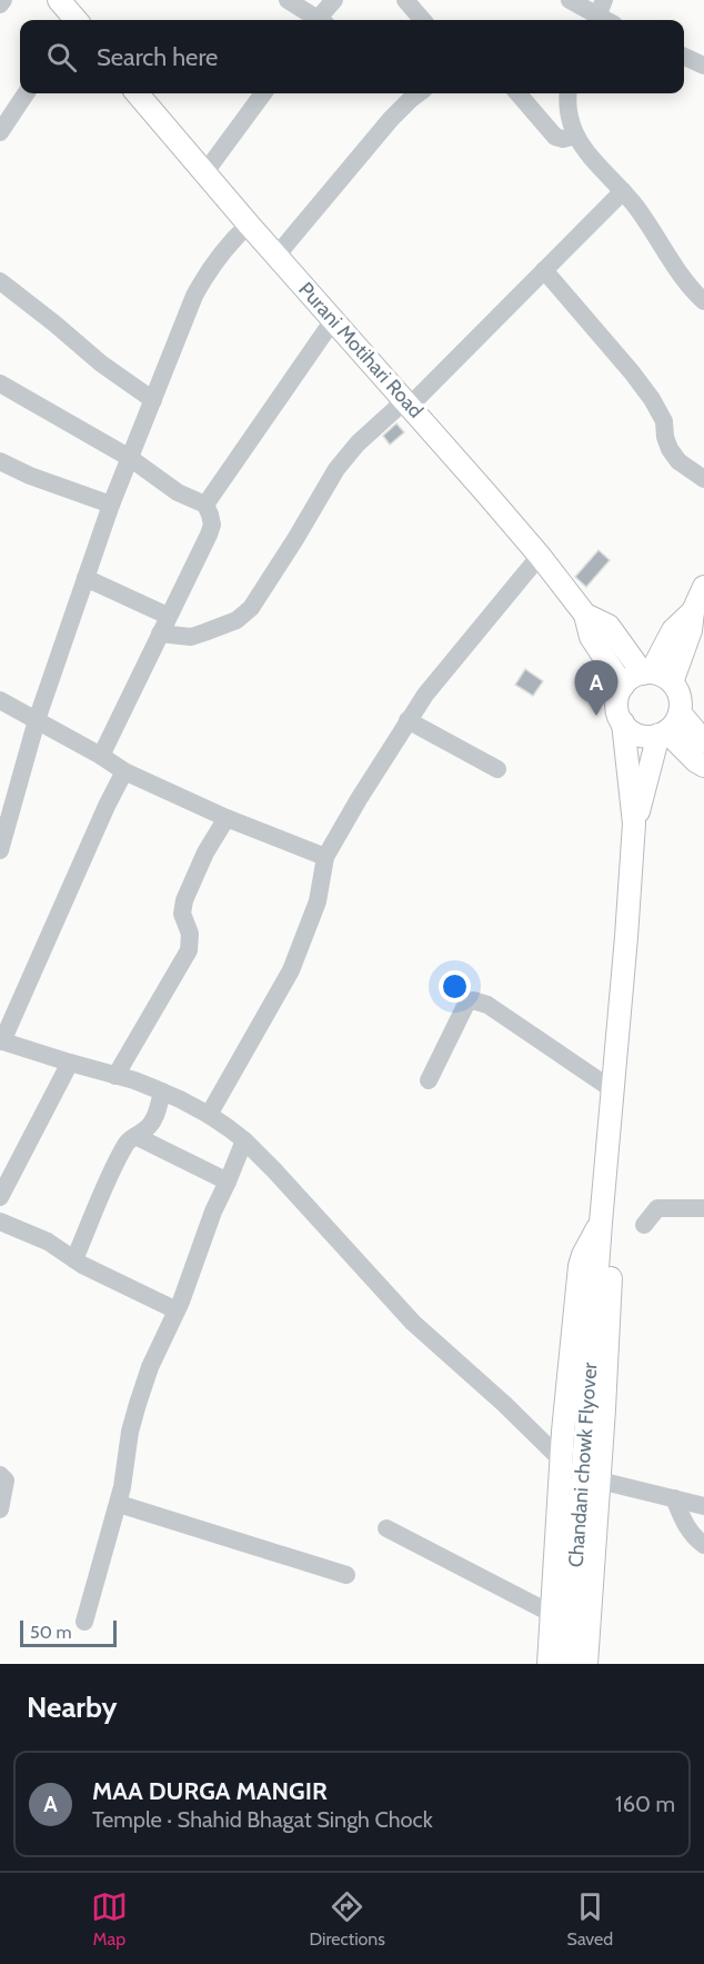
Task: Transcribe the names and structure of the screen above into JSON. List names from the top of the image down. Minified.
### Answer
{"streets":{"main road":["Purani Motihari Road","Chandani chowk Flyover"]},"scale_bar":"50 m","page":{"search":"Search here","pins":"A","scale":"50 m","heading":"Nearby","list":[{"mark":"A","name":"MAA DURGA MANGIR","note":"Temple · Shahid Bhagat Singh Chock","value":"160 m"}],"nav":["Map","Directions","Saved"]}}
